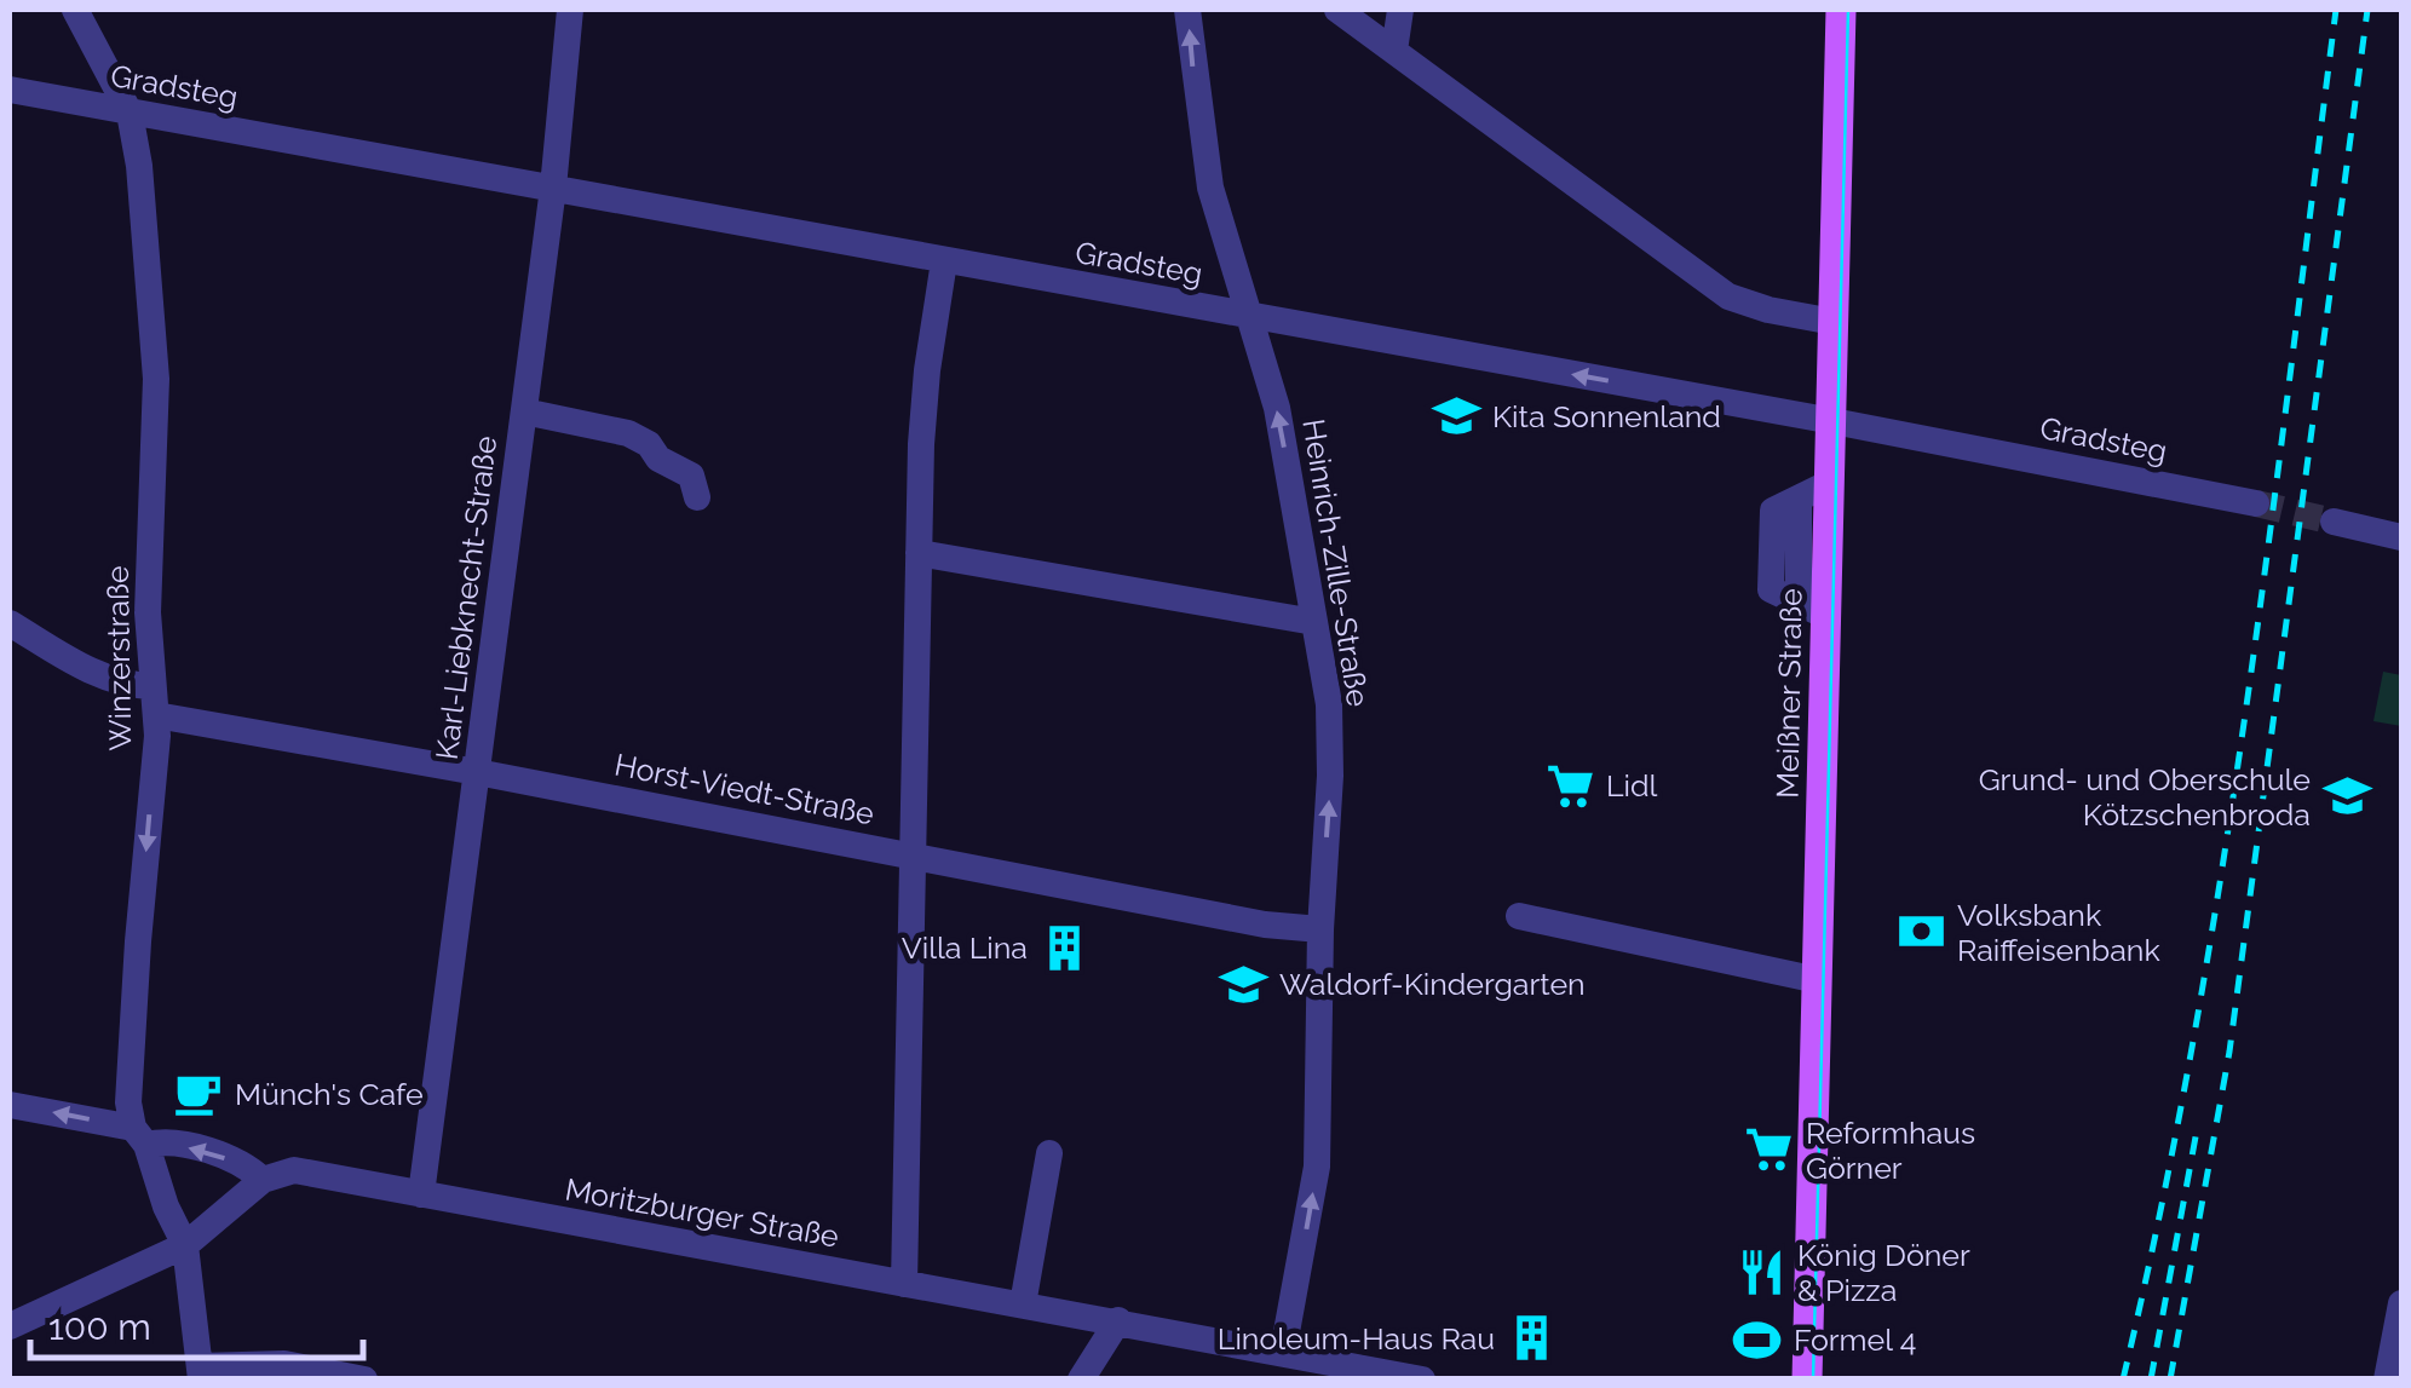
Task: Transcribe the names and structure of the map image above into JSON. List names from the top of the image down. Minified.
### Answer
{"streets":{"main road":["Meißner Straße"],"street":["Gradsteg","Heinrich-Zille-Straße","Karl-Liebknecht-Straße","Winzerstraße","Horst-Viedt-Straße","Moritzburger Straße"]},"crossings":[["Gradsteg","Heinrich-Zille-Straße"],["Gradsteg","Karl-Liebknecht-Straße"],["Gradsteg","Winzerstraße"],["Gradsteg","Meißner Straße"],["Heinrich-Zille-Straße","Horst-Viedt-Straße"],["Heinrich-Zille-Straße","Moritzburger Straße"],["Karl-Liebknecht-Straße","Horst-Viedt-Straße"],["Karl-Liebknecht-Straße","Moritzburger Straße"],["Winzerstraße","Horst-Viedt-Straße"]],"one_way":["Heinrich-Zille-Straße"],"places":{"school or university":["Kita Sonnenland","Grund- und Oberschule Kötzschenbroda","Waldorf-Kindergarten"],"supermarket":["Lidl","Reformhaus Görner"],"bank":["Volksbank Raiffeisenbank"],"building":["Villa Lina","Linoleum-Haus Rau"],"cafe":["Münch's Cafe"],"restaurant":["König Döner & Pizza"],"sports":["Formel 4"]},"scale_bar":"100 m"}
